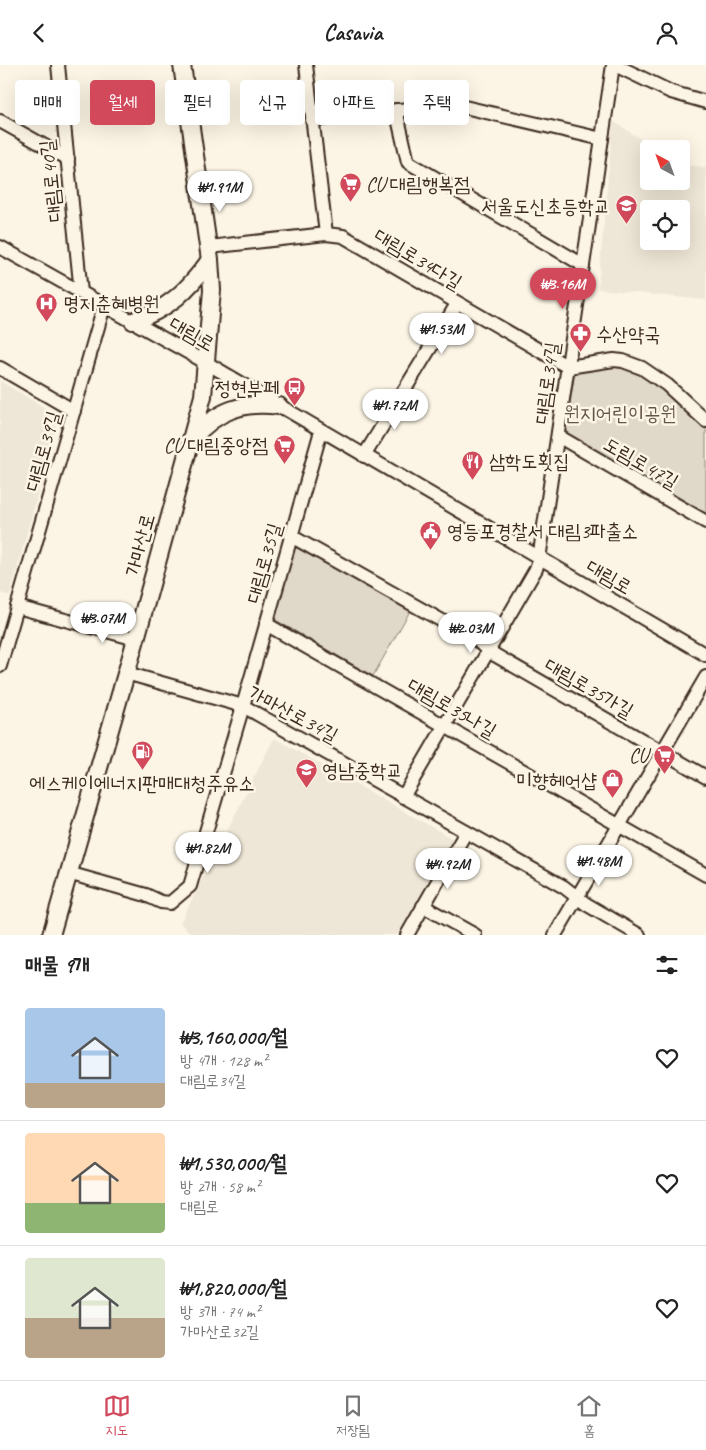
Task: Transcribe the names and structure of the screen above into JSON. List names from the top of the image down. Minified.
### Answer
{"streets":{"main road":["가마산로"],"street":["대림로40길","대림로34다길","대림로","대림로34길","대림로39길","도림로47길","대림로35길","대림로35가길","대림로35나길","가마산로34길"]},"crossings":[["대림로40길","대림로"],["대림로34다길","대림로34길"],["대림로","대림로34길"],["대림로","대림로39길"],["대림로","가마산로"],["대림로","대림로35길"],["대림로34길","도림로47길"],["대림로34길","대림로35가길"],["대림로34길","대림로35나길"],["대림로34길","가마산로34길"],["가마산로","대림로35길"],["가마산로","가마산로34길"],["대림로35길","대림로35가길"],["대림로35길","대림로35나길"],["대림로35길","가마산로34길"]],"parks":["원지어린이공원"],"places":{"supermarket":["CU 대림행복점","CU 대림중앙점","CU"],"school or university":["서울도신초등학교","영남중학교"],"hospital":["명지춘혜병원"],"pharmacy":["수산약국"],"bus stop":["정현부페"],"restaurant":["삼학도횟집"],"public building":["영등포경찰서 대림3파출소"],"fuel station":["에스케이에너지판매대청주유소"],"shop":["미향헤어샵"]},"north":"top left","page":{"header":"Casavia","chip":["매매","월세","필터","신규","아파트","주택"],"price":["₩1.91M","₩3.16M","₩1.53M","₩1.72M","₩3.07M","₩2.03M","₩1.82M","₩1.48M","₩4.92M"],"heading":"매물 9개","list":[{"name":"₩3,160,000/월","note":"방 4개 · 128 m² · 대림로34길"},{"name":"₩1,530,000/월","note":"방 2개 · 58 m² · 대림로"},{"name":"₩1,820,000/월","note":"방 3개 · 74 m² · 가마산로32길"}],"tabs":["지도","저장됨","홈"]}}
